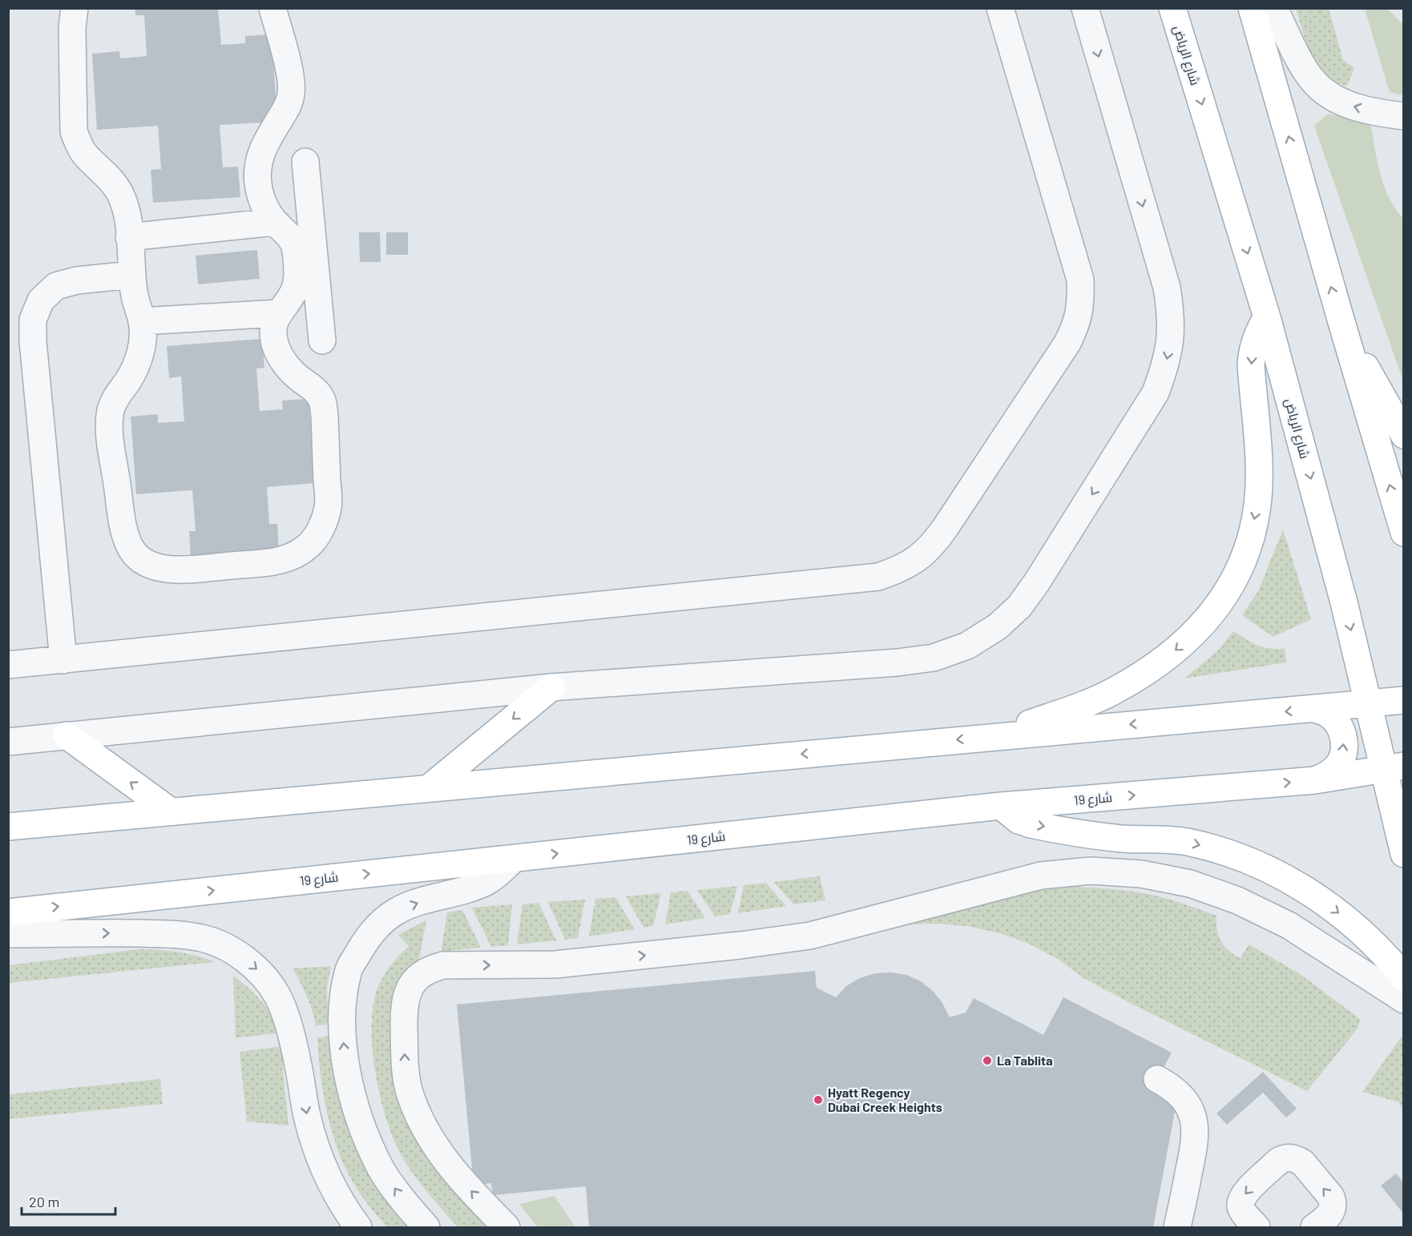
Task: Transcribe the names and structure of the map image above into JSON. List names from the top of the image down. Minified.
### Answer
{"streets":{"main road":["شارع الرياض","شارع 19"]},"crossings":[["شارع الرياض","شارع 19"]],"places":["La Tablita","Hyatt Regency Dubai Creek Heights"],"scale_bar":"20 m"}
